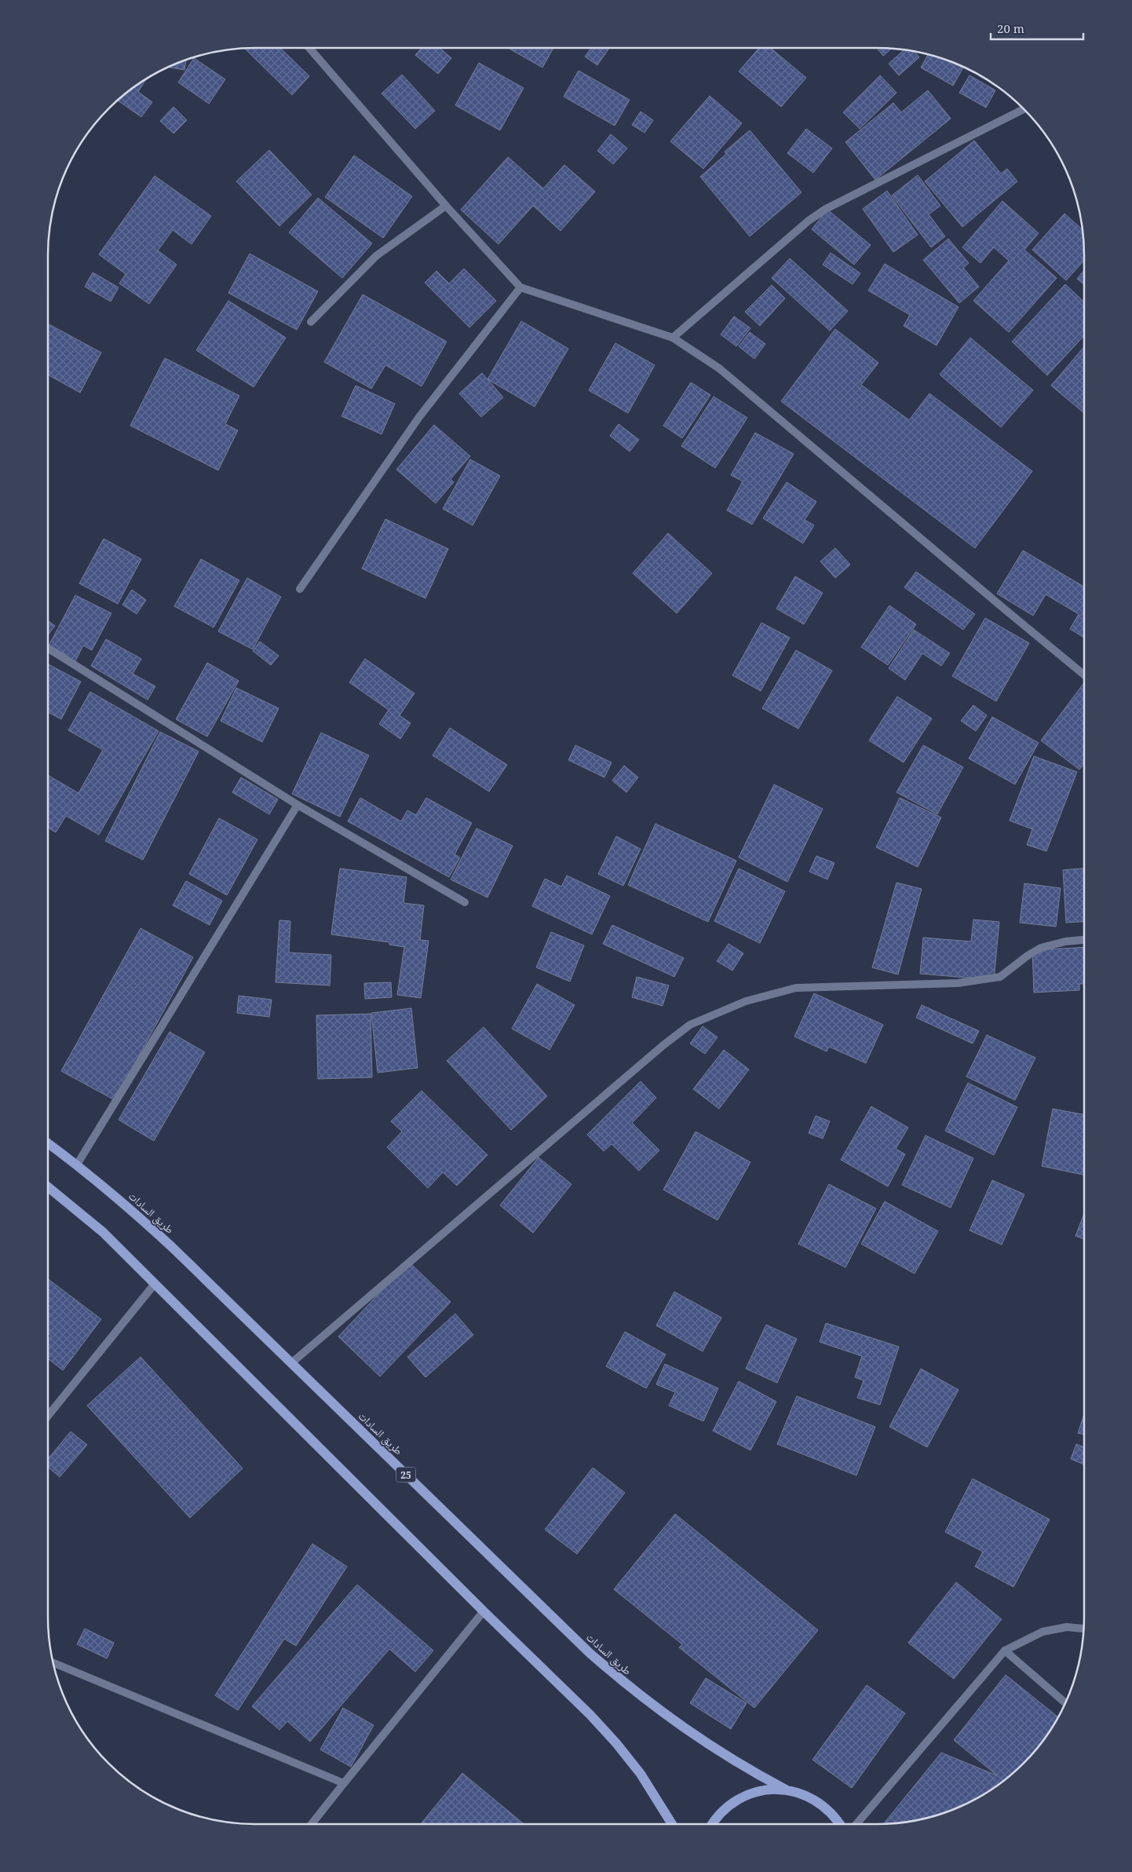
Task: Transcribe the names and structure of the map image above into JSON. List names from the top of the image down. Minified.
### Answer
{"streets":{"main road":["طريق السادات","25"]},"scale_bar":"20 m"}
